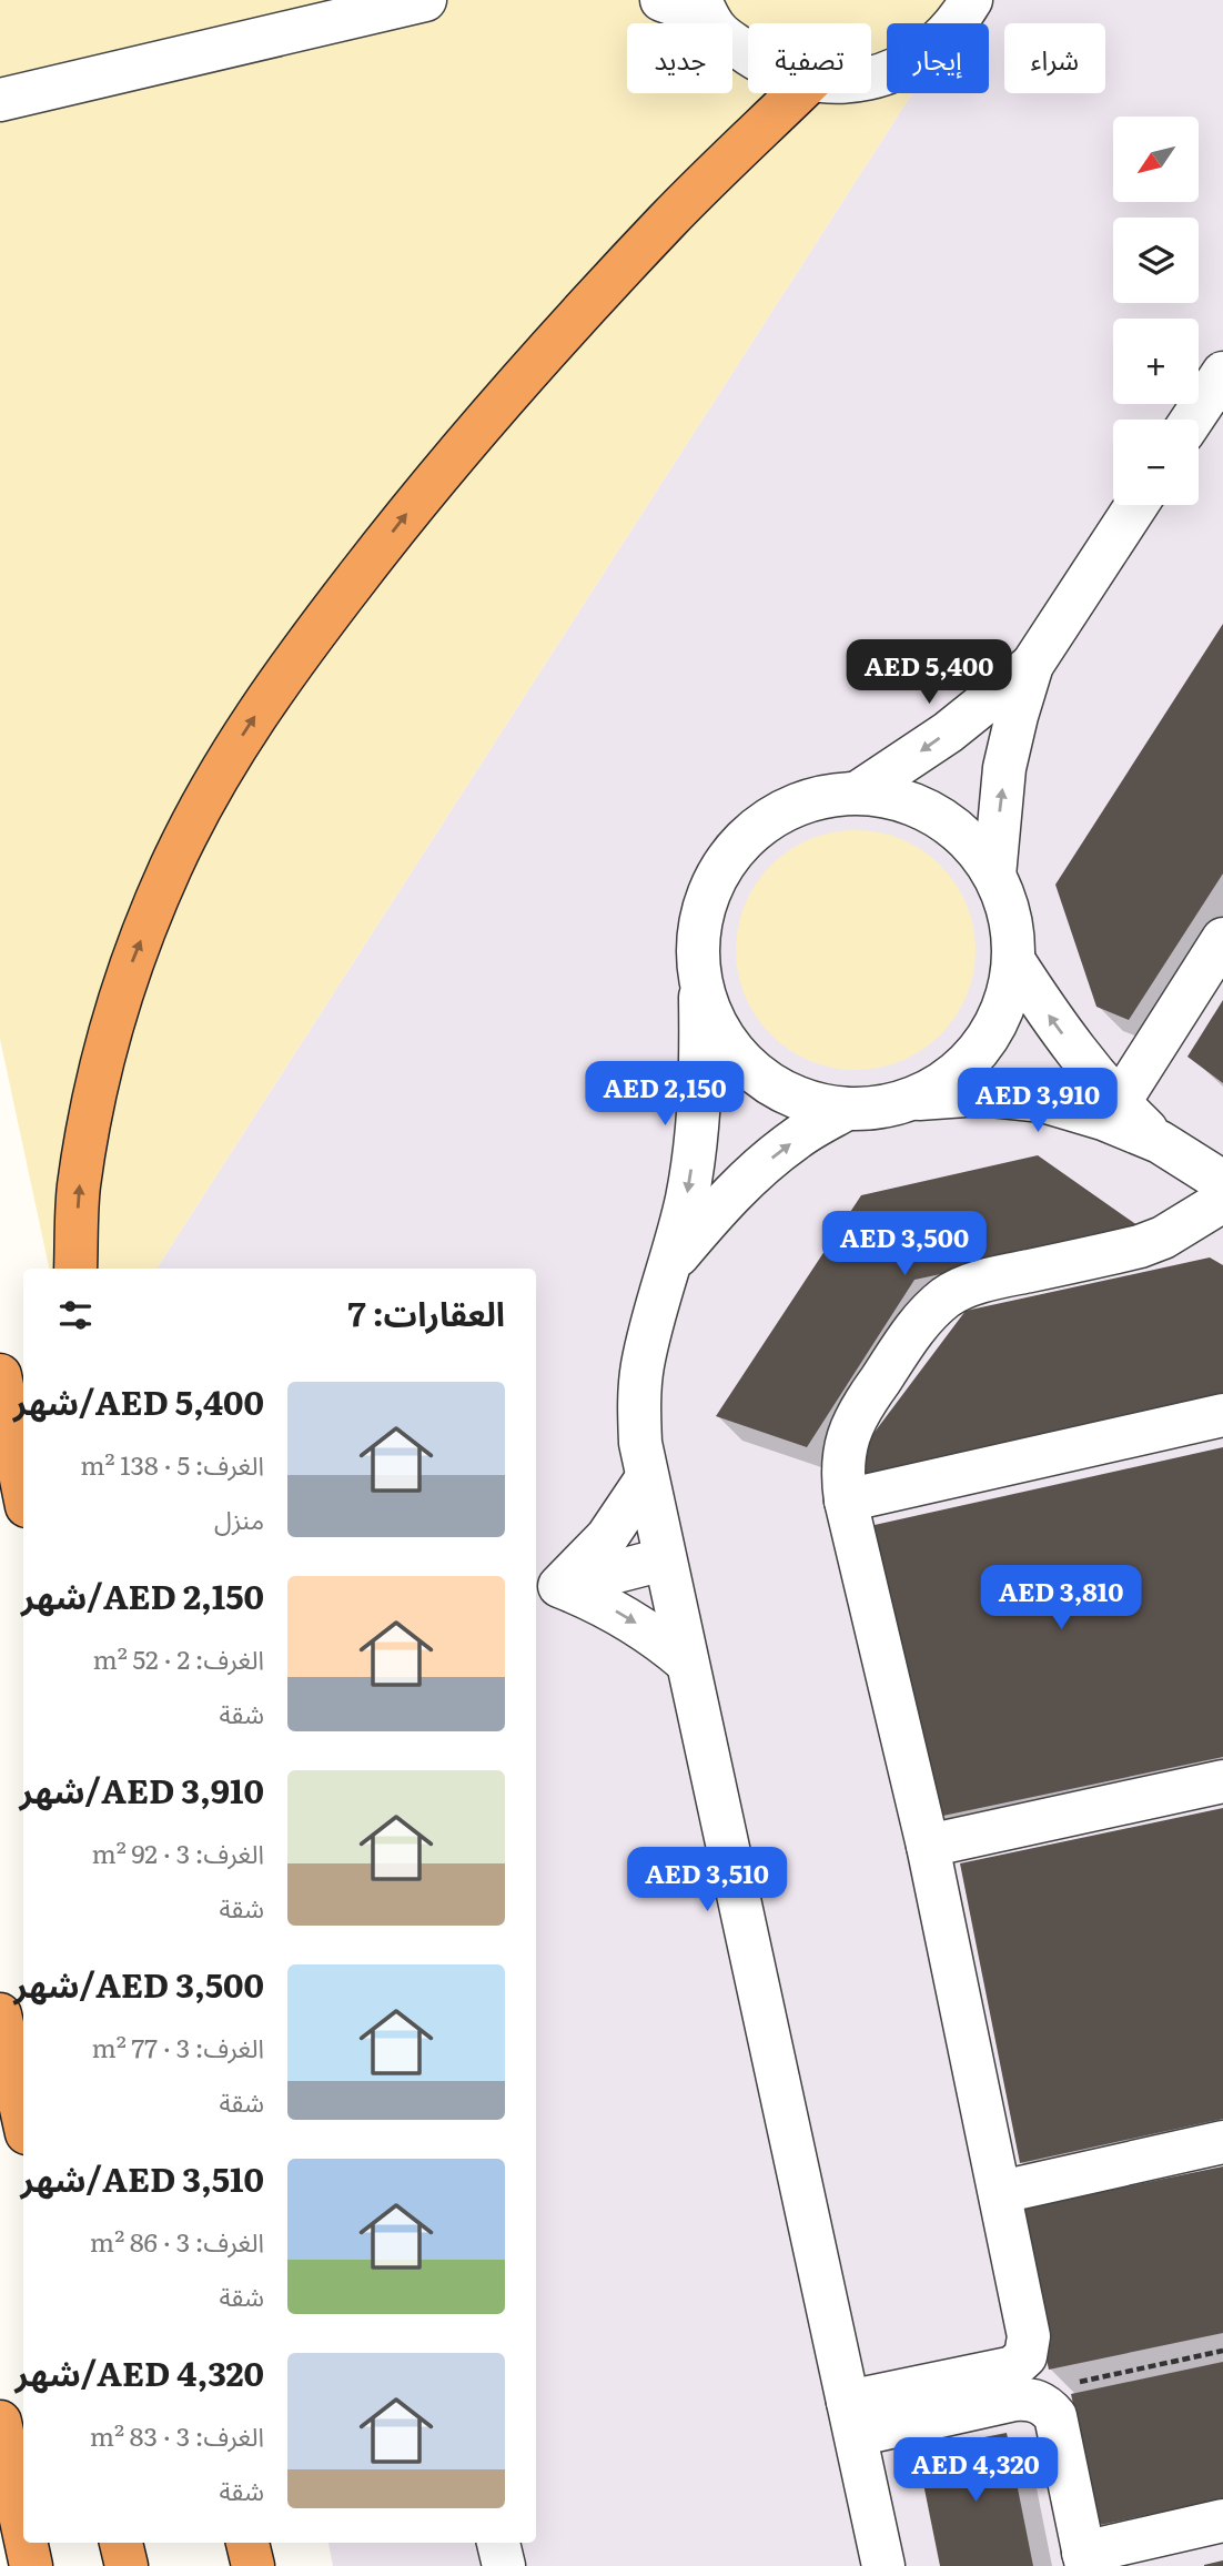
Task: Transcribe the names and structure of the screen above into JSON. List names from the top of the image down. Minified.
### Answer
{"north":"bottom left","page":{"chip":["شراء","إيجار","تصفية","جديد"],"map_buttons":["+","−"],"price":["AED 5,400","AED 2,150","AED 3,910","AED 3,500","AED 3,810","AED 3,510","AED 4,320"],"heading":"العقارات: 7","list":[{"name":"AED 5,400/شهر","note":"الغرف: 5 · 138 m² · منزل"},{"name":"AED 2,150/شهر","note":"الغرف: 2 · 52 m² · شقة"},{"name":"AED 3,910/شهر","note":"الغرف: 3 · 92 m² · شقة"},{"name":"AED 3,500/شهر","note":"الغرف: 3 · 77 m² · شقة"},{"name":"AED 3,510/شهر","note":"الغرف: 3 · 86 m² · شقة"},{"name":"AED 4,320/شهر","note":"الغرف: 3 · 83 m² · شقة"}]}}
